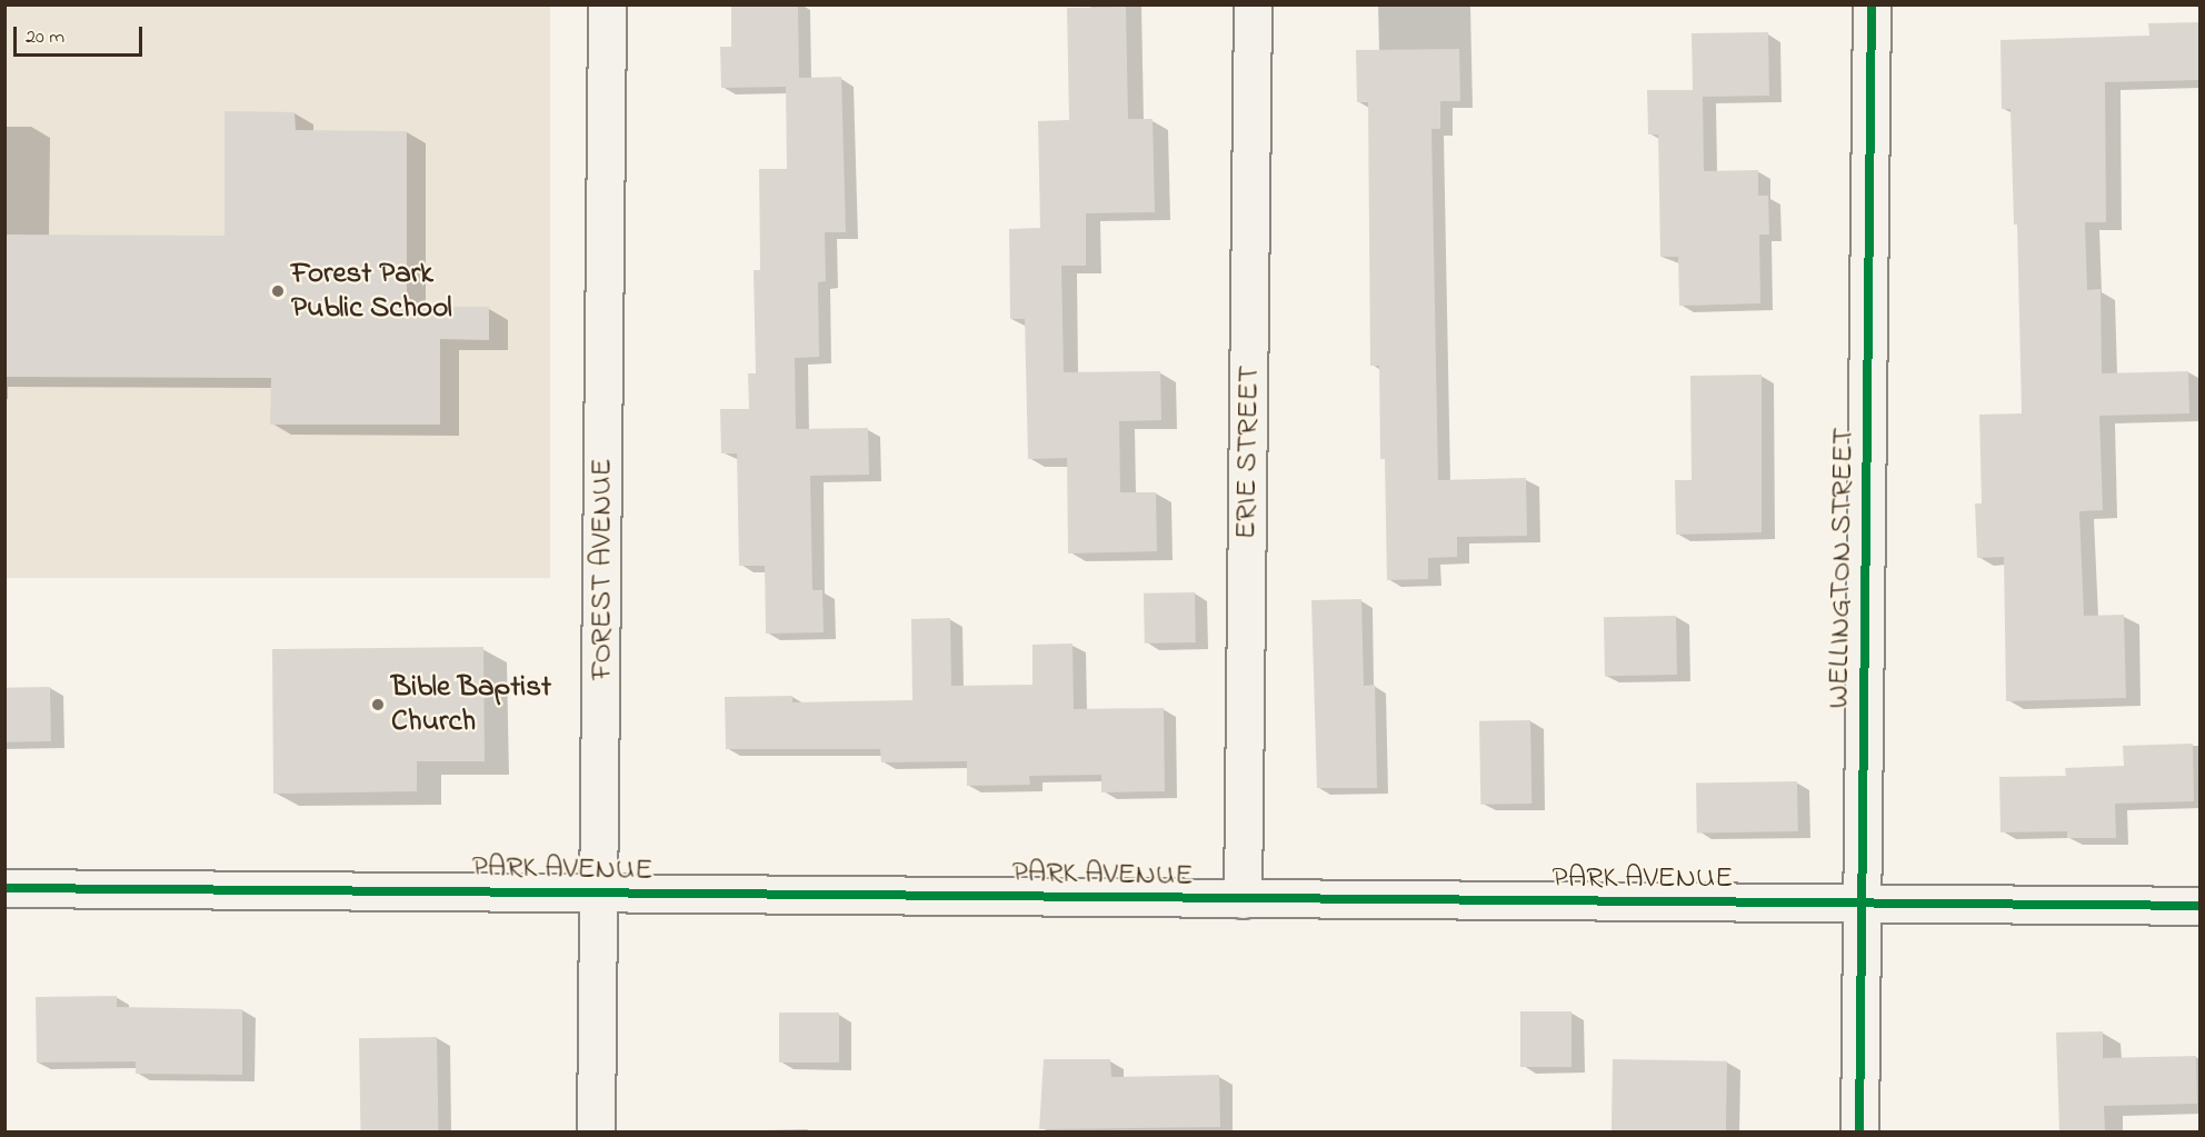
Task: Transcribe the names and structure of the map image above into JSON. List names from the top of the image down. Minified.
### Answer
{"streets":{"street":["ERIE STREET","WELLINGTON STREET","FOREST AVENUE","PARK AVENUE"]},"crossings":[["ERIE STREET","PARK AVENUE"],["WELLINGTON STREET","PARK AVENUE"],["FOREST AVENUE","PARK AVENUE"]],"places":["Forest Park Public School","Bible Baptist Church"],"scale_bar":"20 m"}
